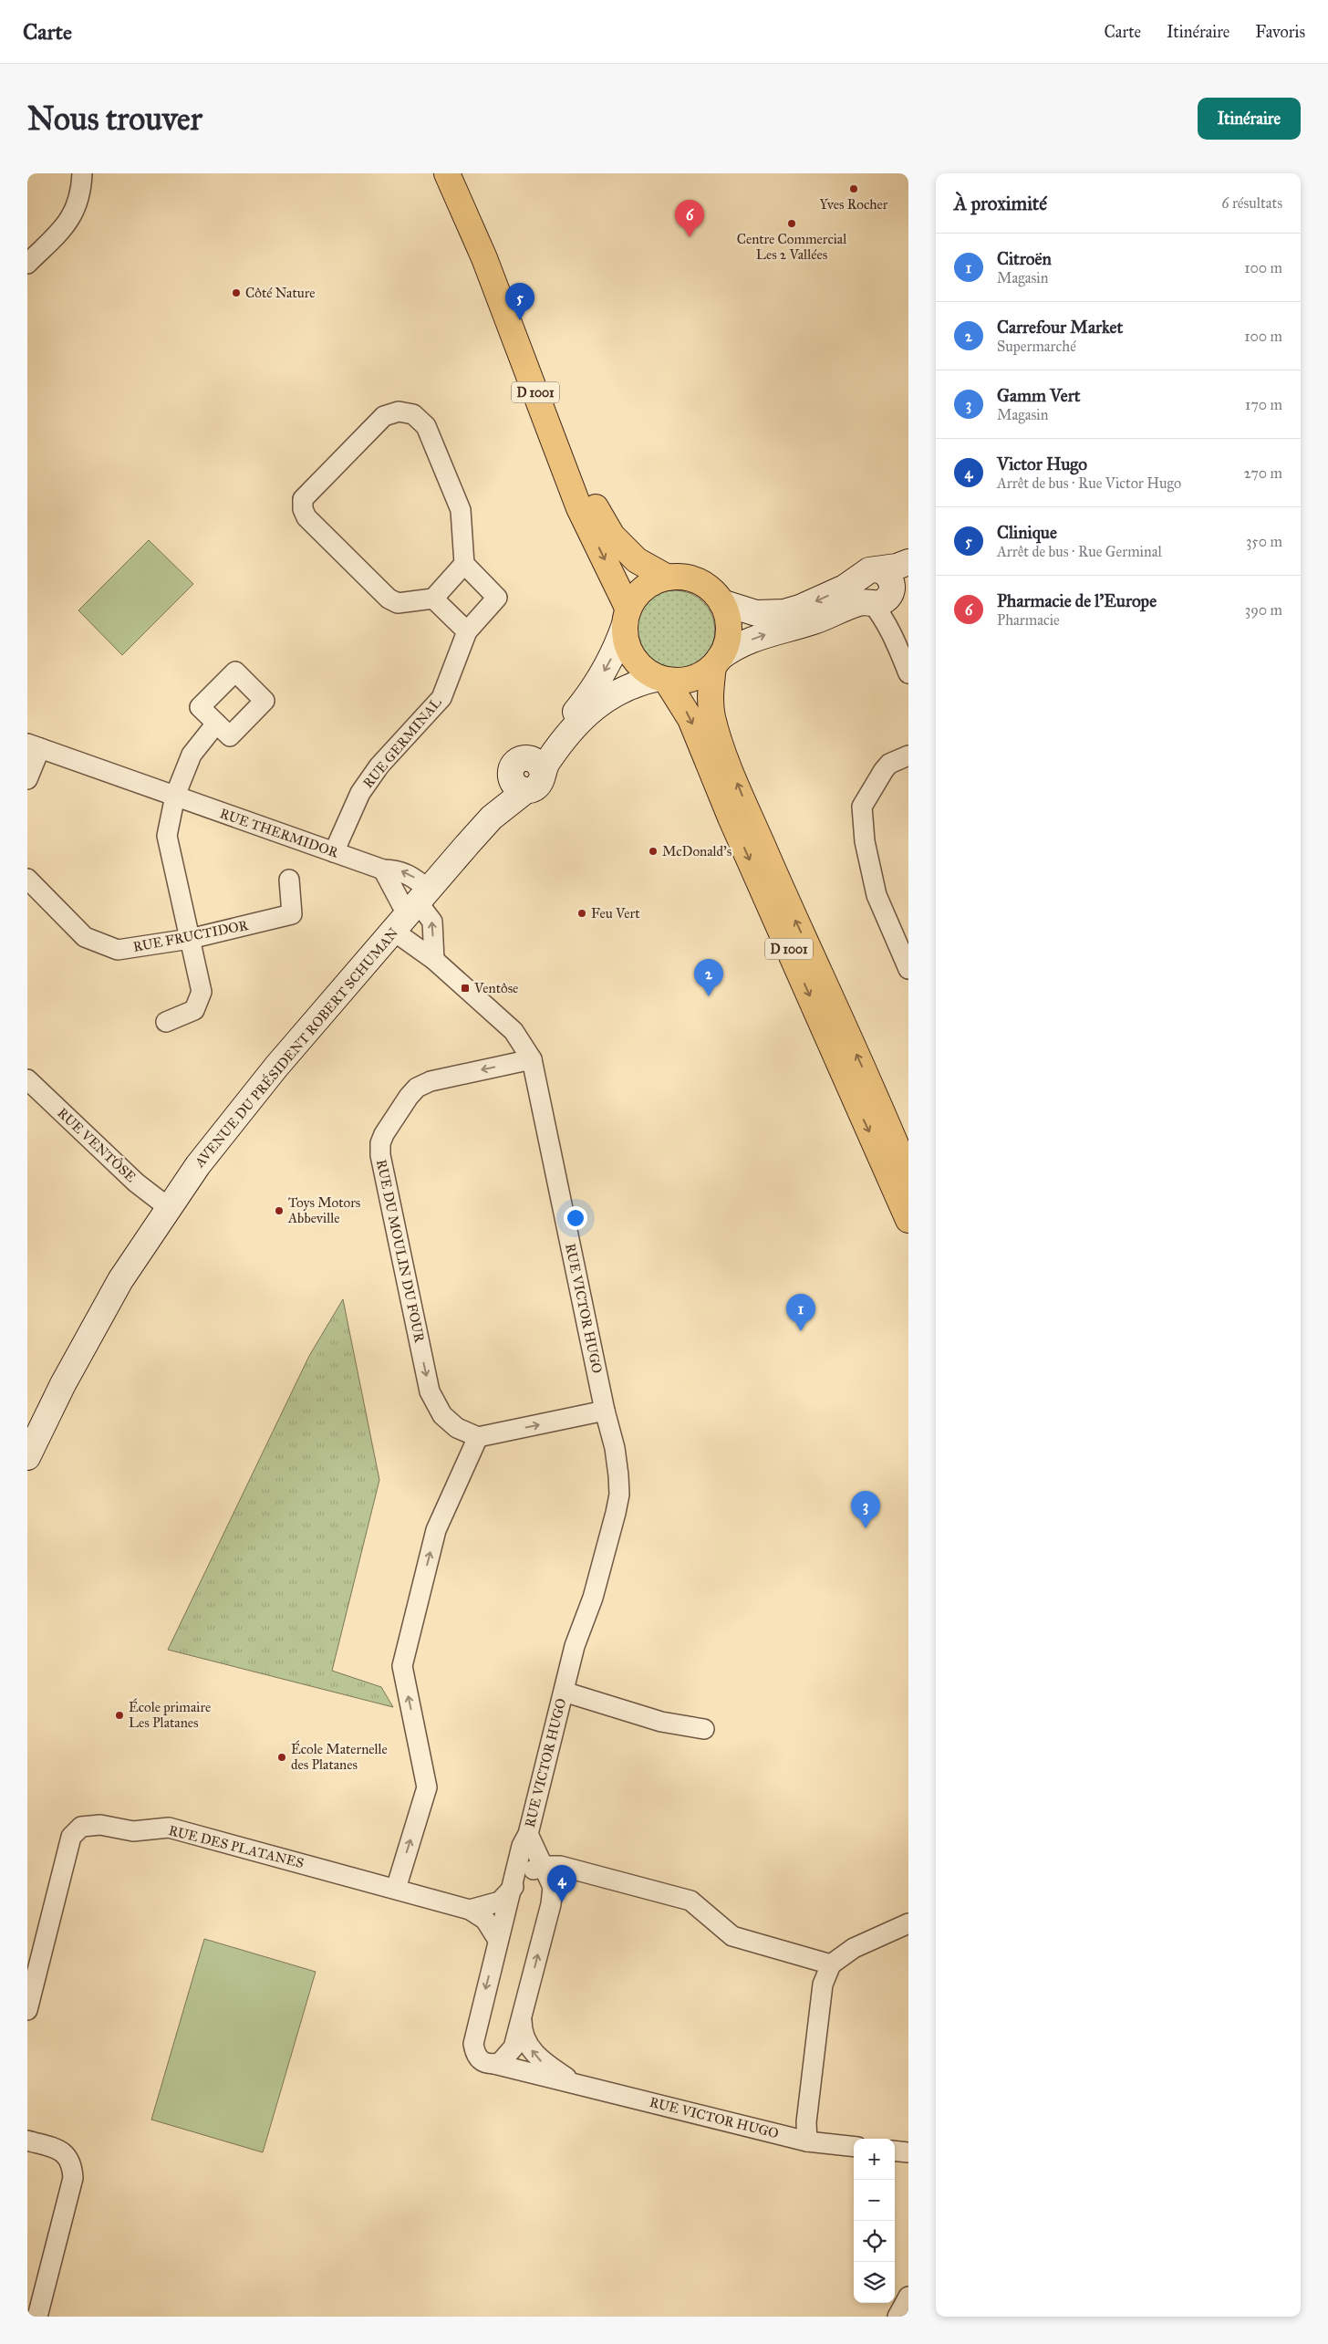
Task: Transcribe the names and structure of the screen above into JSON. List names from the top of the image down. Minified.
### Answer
{"streets":{"main road":["D 1001"],"street":["RUE GERMINAL","RUE THERMIDOR","RUE FRUCTIDOR","AVENUE DU PRÉSIDENT ROBERT SCHUMAN","RUE VENTÔSE","RUE DU MOULIN DU FOUR","RUE VICTOR HUGO","RUE DES PLATANES"]},"crossings":[["D 1001","AVENUE DU PRÉSIDENT ROBERT SCHUMAN"],["RUE GERMINAL","RUE THERMIDOR"],["RUE THERMIDOR","AVENUE DU PRÉSIDENT ROBERT SCHUMAN"],["RUE THERMIDOR","RUE VICTOR HUGO"],["AVENUE DU PRÉSIDENT ROBERT SCHUMAN","RUE VENTÔSE"],["AVENUE DU PRÉSIDENT ROBERT SCHUMAN","RUE VICTOR HUGO"],["RUE DU MOULIN DU FOUR","RUE VICTOR HUGO"],["RUE VICTOR HUGO","RUE DES PLATANES"]],"places":{"other":["Yves Rocher","Centre Commercial Les 2 Vallées","Côté Nature","McDonald's","Feu Vert","Toys Motors Abbeville","École primaire Les Platanes","École Maternelle des Platanes"],"transit":["Ventôse"]},"page":{"header":"Carte","nav":["Carte","Itinéraire","Favoris"],"buttons":"Itinéraire","title":"Nous trouver","heading":["À proximité","6 résultats"],"pins":["6","5","2","1","3","4"],"list":[{"mark":"1","name":"Citroën","note":"Magasin","value":"100 m"},{"mark":"2","name":"Carrefour Market","note":"Supermarché","value":"100 m"},{"mark":"3","name":"Gamm Vert","note":"Magasin","value":"170 m"},{"mark":"4","name":"Victor Hugo","note":"Arrêt de bus · Rue Victor Hugo","value":"270 m"},{"mark":"5","name":"Clinique","note":"Arrêt de bus · Rue Germinal","value":"350 m"},{"mark":"6","name":"Pharmacie de l'Europe","note":"Pharmacie","value":"390 m"}],"map_buttons":["+","−"]}}
